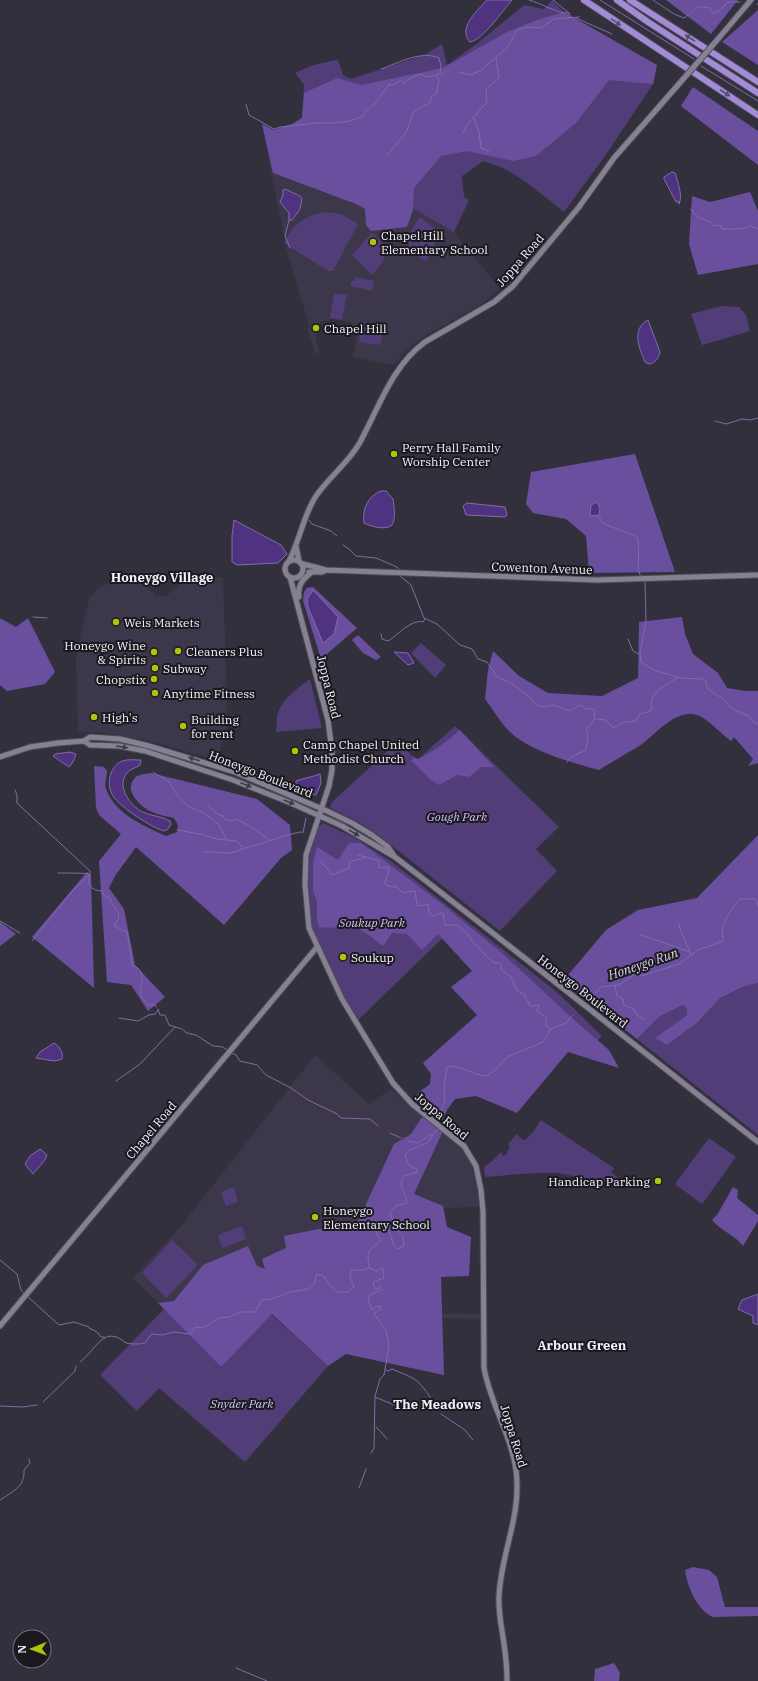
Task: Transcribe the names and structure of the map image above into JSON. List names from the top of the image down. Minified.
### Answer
{"streets":{"street":["Joppa Road","Cowenton Avenue","Honeygo Boulevard","Chapel Road"]},"crossings":[["Joppa Road","Cowenton Avenue"],["Joppa Road","Honeygo Boulevard"],["Joppa Road","Chapel Road"]],"districts":["Honeygo Village","Arbour Green","The Meadows"],"water":["Honeygo Run"],"parks":["Gough Park","Soukup Park","Snyder Park"],"places":["Chapel Hill Elementary School","Chapel Hill","Perry Hall Family Worship Center","Weis Markets","Cleaners Plus","Honeygo Wine & Spirits","Subway","Chopstix","Anytime Fitness","High's","Building for rent","Camp Chapel United Methodist Church","Soukup","Handicap Parking","Honeygo Elementary School"],"north":"left"}
